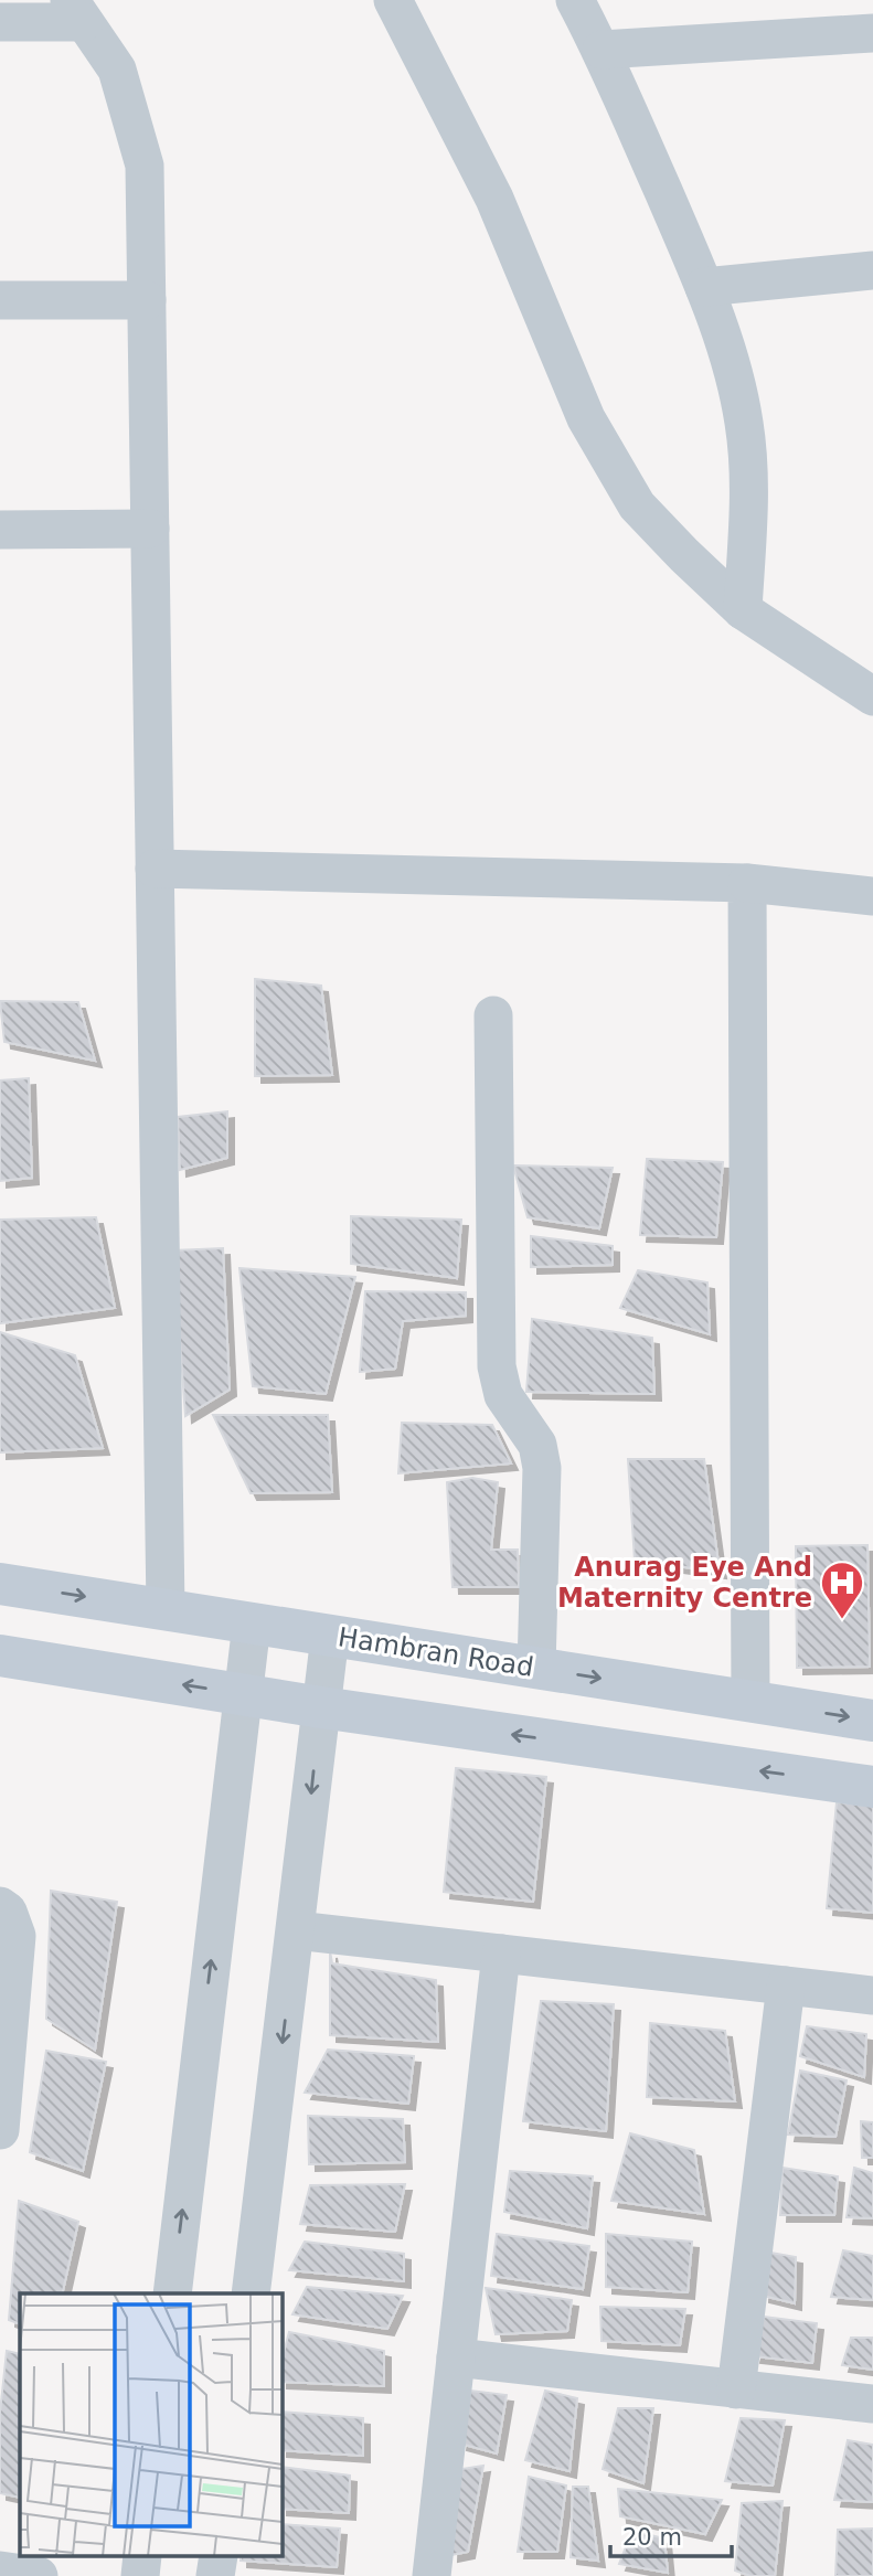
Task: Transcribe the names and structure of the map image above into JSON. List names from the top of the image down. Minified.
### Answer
{"streets":{"main road":["Hambran Road"]},"places":{"hospital":["Anurag Eye And Maternity Centre"]},"scale_bar":"20 m"}
